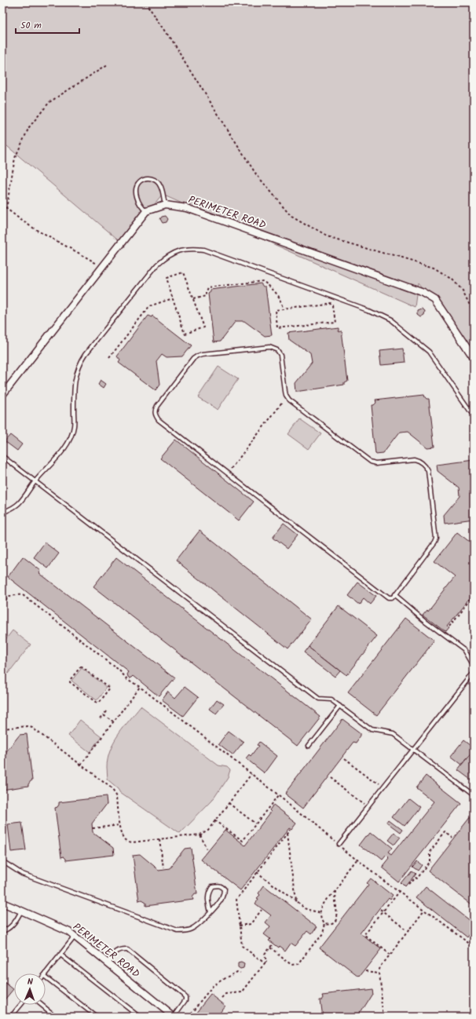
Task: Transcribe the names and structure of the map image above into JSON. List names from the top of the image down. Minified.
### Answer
{"streets":{"street":["PERIMETER ROAD"]},"scale_bar":"50 m","north":"top"}
